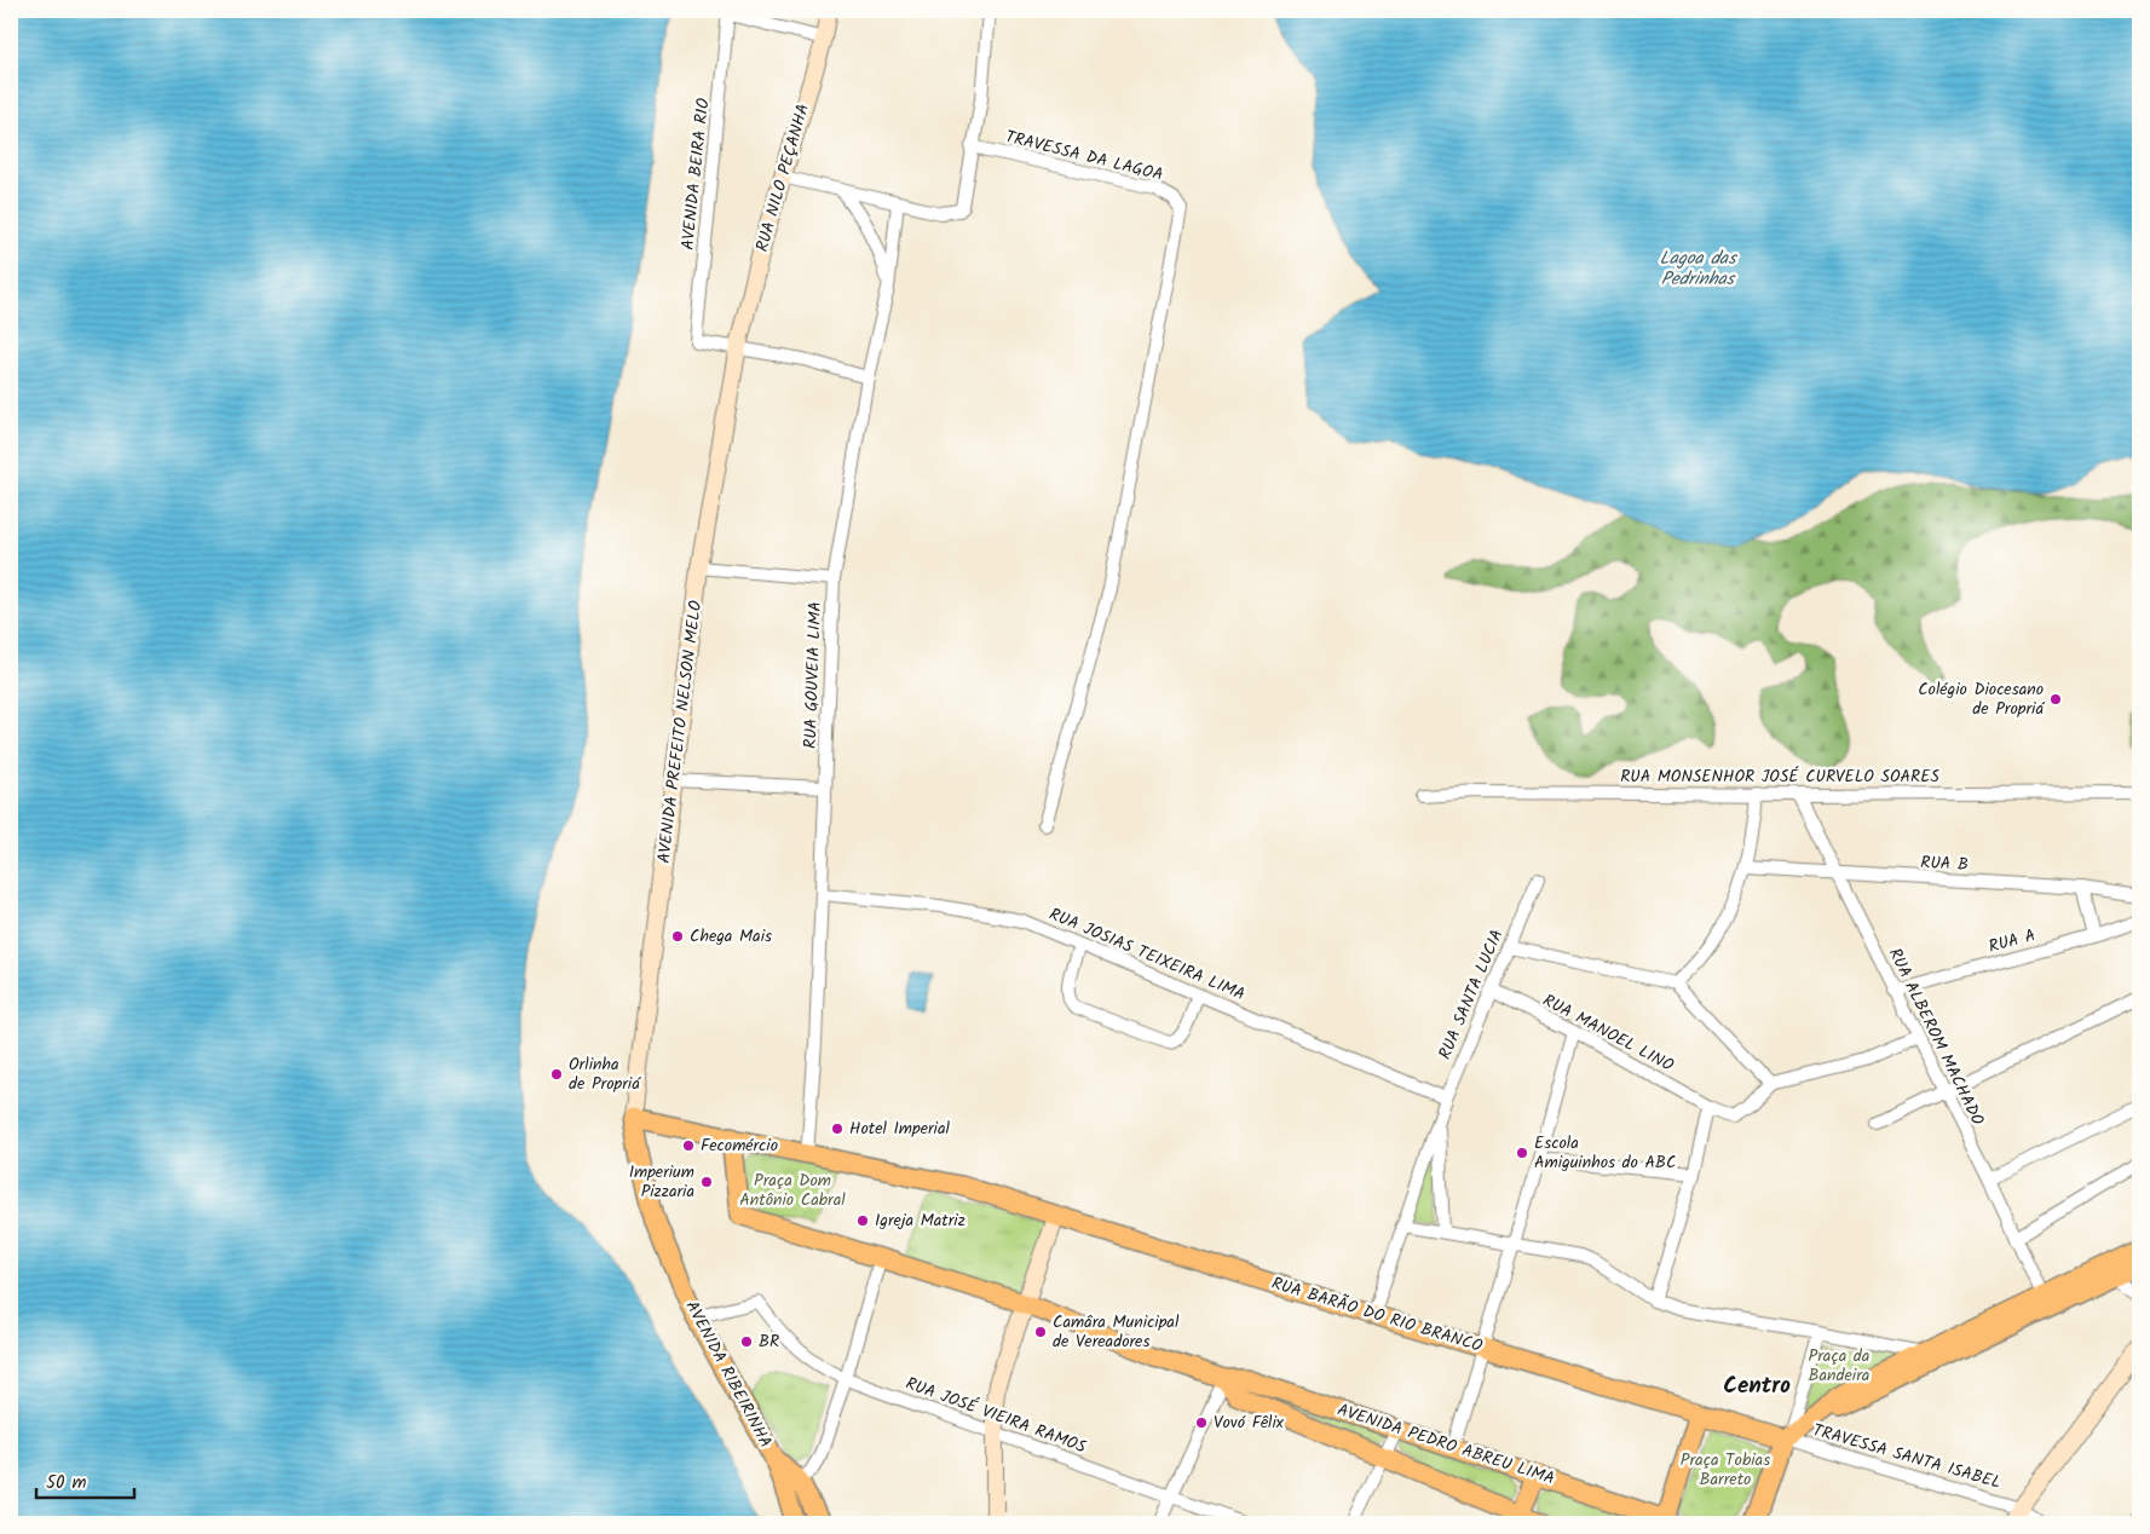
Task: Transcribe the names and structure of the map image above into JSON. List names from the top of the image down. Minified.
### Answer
{"streets":{"main road":["RUA NILO PEÇANHA","AVENIDA PREFEITO NELSON MELO","RUA BARÃO DO RIO BRANCO","AVENIDA RIBEIRINHA","AVENIDA PEDRO ABREU LIMA"],"street":["TRAVESSA DA LAGOA","AVENIDA BEIRA RIO","RUA GOUVEIA LIMA","RUA MONSENHOR JOSÉ CURVELO SOARES","RUA B","RUA A","RUA JOSIAS TEIXEIRA LIMA","RUA SANTA LUCIA","RUA MANOEL LINO","RUA ALBEROM MACHADO","RUA JOSÉ VIEIRA RAMOS","TRAVESSA SANTA ISABEL"]},"crossings":[["AVENIDA BEIRA RIO","RUA NILO PEÇANHA"],["AVENIDA BEIRA RIO","AVENIDA PREFEITO NELSON MELO"],["RUA NILO PEÇANHA","AVENIDA PREFEITO NELSON MELO"],["RUA GOUVEIA LIMA","RUA JOSIAS TEIXEIRA LIMA"],["RUA GOUVEIA LIMA","RUA BARÃO DO RIO BRANCO"],["AVENIDA PREFEITO NELSON MELO","AVENIDA RIBEIRINHA"],["RUA MONSENHOR JOSÉ CURVELO SOARES","RUA ALBEROM MACHADO"],["RUA B","RUA ALBEROM MACHADO"],["RUA A","RUA ALBEROM MACHADO"],["RUA JOSIAS TEIXEIRA LIMA","RUA SANTA LUCIA"],["RUA SANTA LUCIA","RUA MANOEL LINO"],["RUA SANTA LUCIA","RUA BARÃO DO RIO BRANCO"],["AVENIDA RIBEIRINHA","RUA JOSÉ VIEIRA RAMOS"]],"districts":["Centro"],"water":["Lagoa das Pedrinhas"],"parks":["Praça Dom Antônio Cabral","Praça da Bandeira","Praça Tobias Barreto"],"places":["Colégio Diocesano de Propriá","Chega Mais","Orlinha de Propriá","Hotel Imperial","Fecomércio","Escola Amiguinhos do ABC","Imperium Pizzaria","Igreja Matriz","Camâra Municipal de Vereadores","BR","Vovó Fêlix"],"scale_bar":"50 m"}
